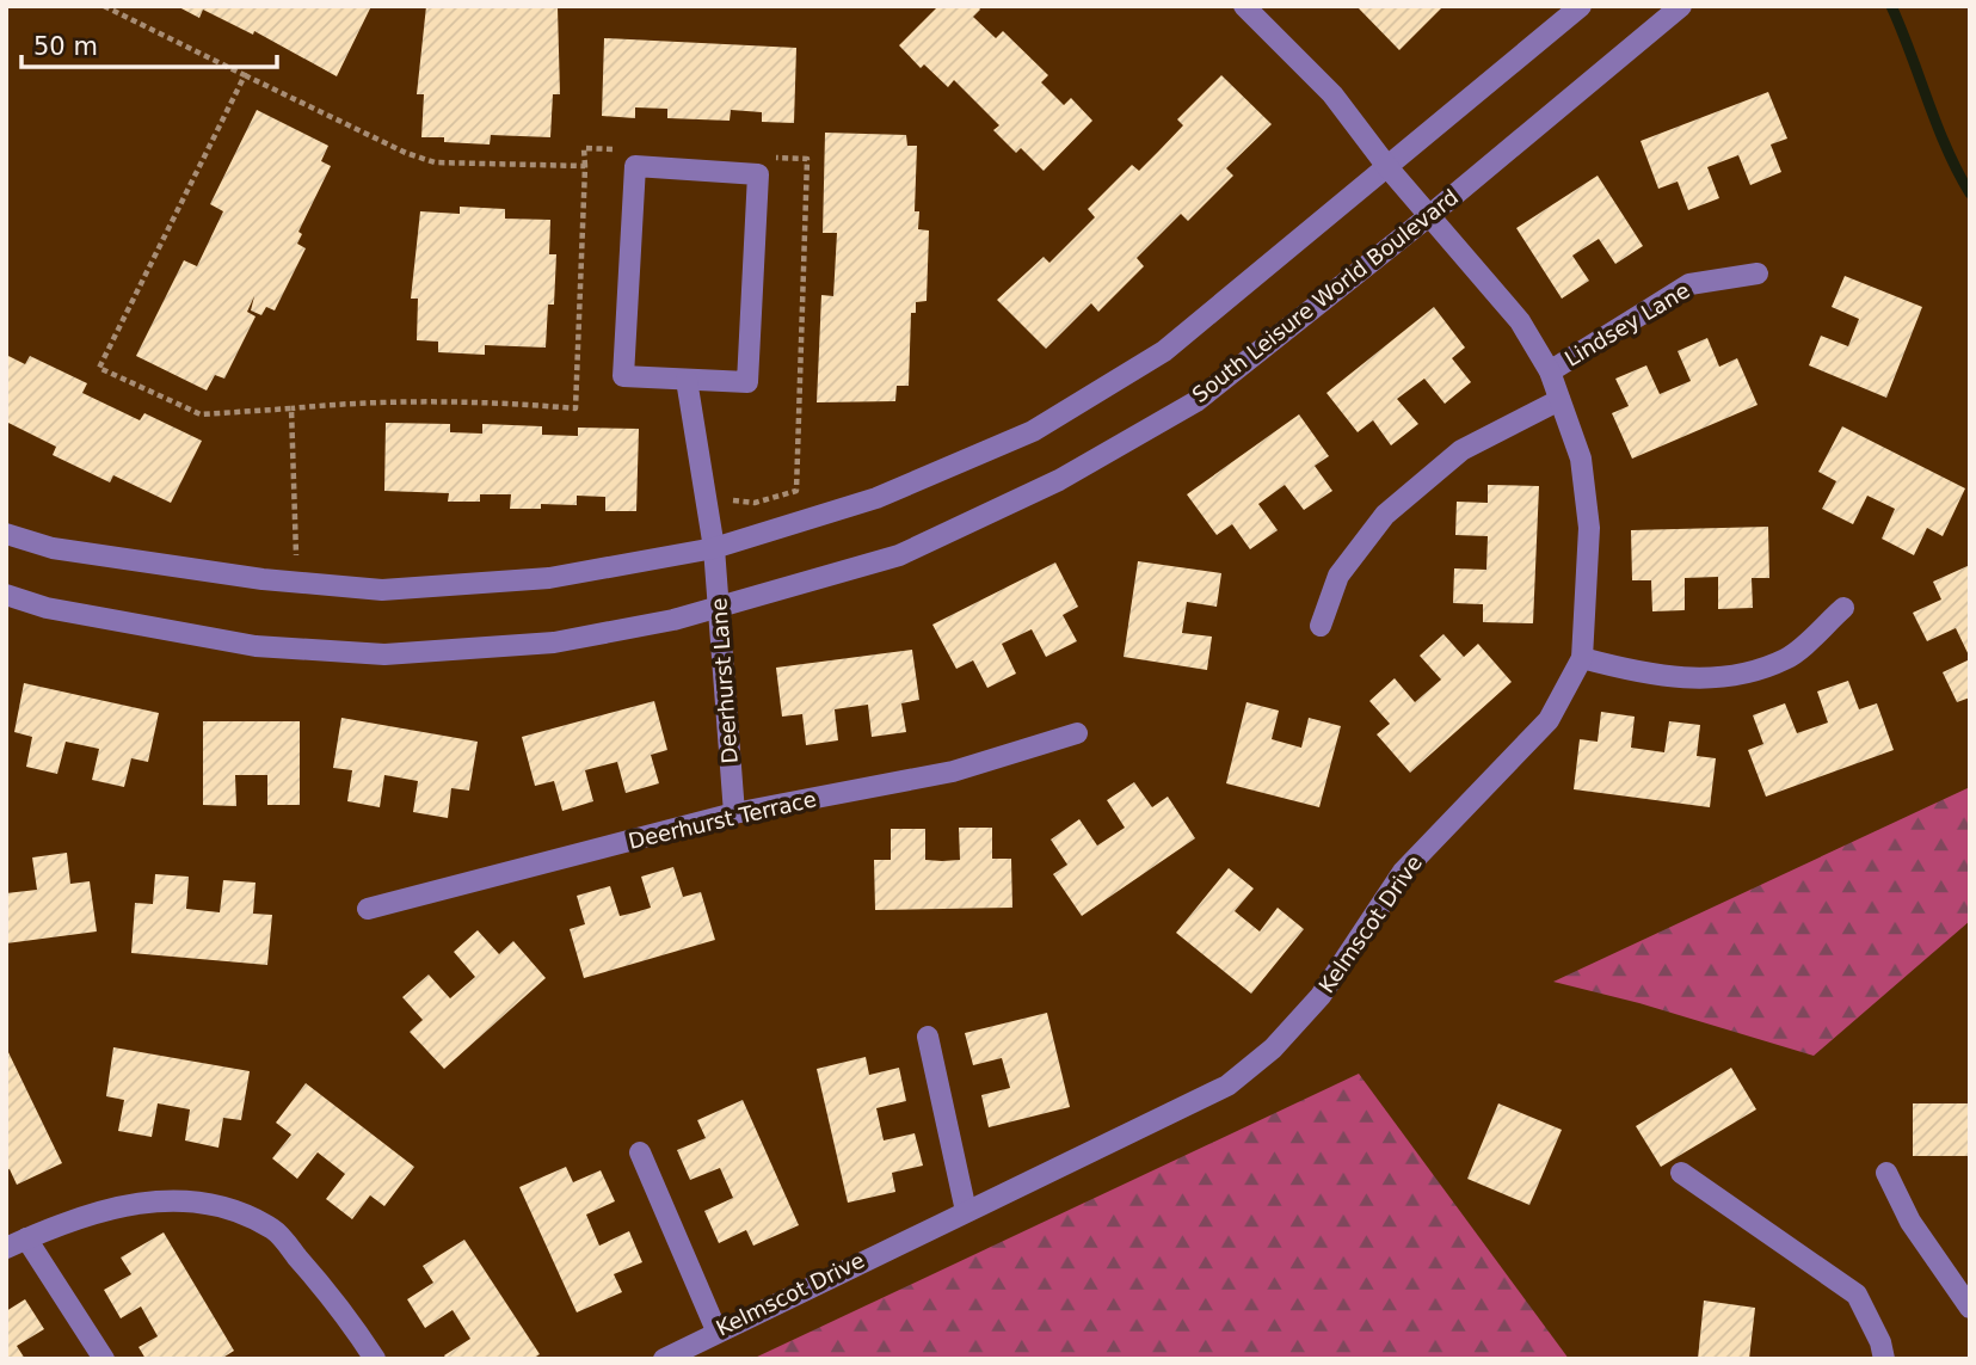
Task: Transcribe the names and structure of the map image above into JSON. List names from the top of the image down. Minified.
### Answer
{"streets":{"street":["South Leisure World Boulevard","Lindsey Lane","Deerhurst Lane","Deerhurst Terrace","Kelmscot Drive"]},"crossings":[["South Leisure World Boulevard","Deerhurst Lane"],["South Leisure World Boulevard","Kelmscot Drive"],["Lindsey Lane","Kelmscot Drive"],["Deerhurst Lane","Deerhurst Terrace"]],"scale_bar":"50 m"}
